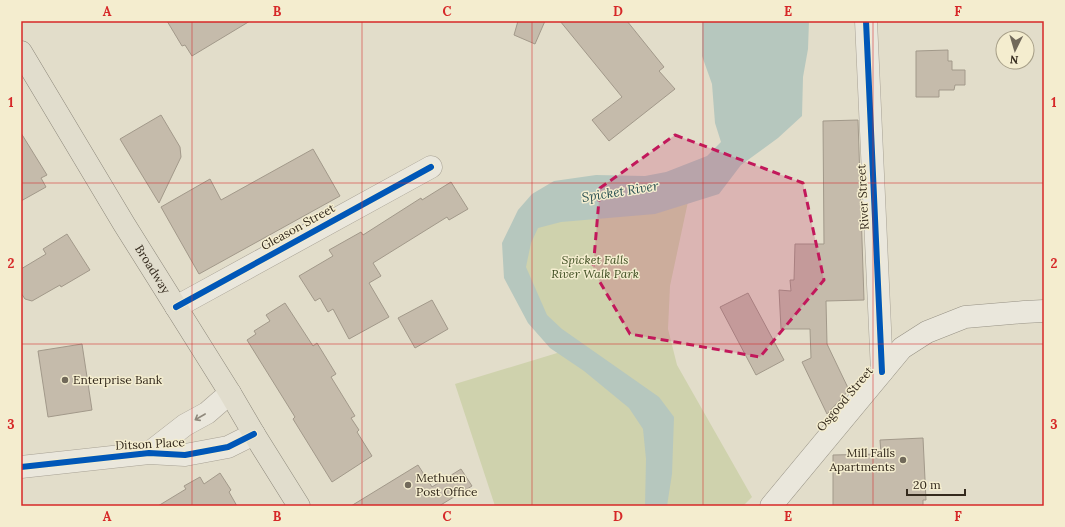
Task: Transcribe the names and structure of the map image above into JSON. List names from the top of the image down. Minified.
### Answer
{"streets":{"main road":["Broadway"],"street":["River Street","Gleason Street","Osgood Street","Ditson Place"]},"crossings":[["River Street","Osgood Street"],["Gleason Street","Broadway"],["Broadway","Ditson Place"]],"water":["Spicket River"],"parks":["Spicket Falls River Walk Park"],"places":["Enterprise Bank","Mill Falls Apartments","Methuen Post Office"],"scale_bar":"20 m","north":"bottom","grid":{"columns":["A","B","C","D","E","F"],"rows":["1","2","3"]}}
